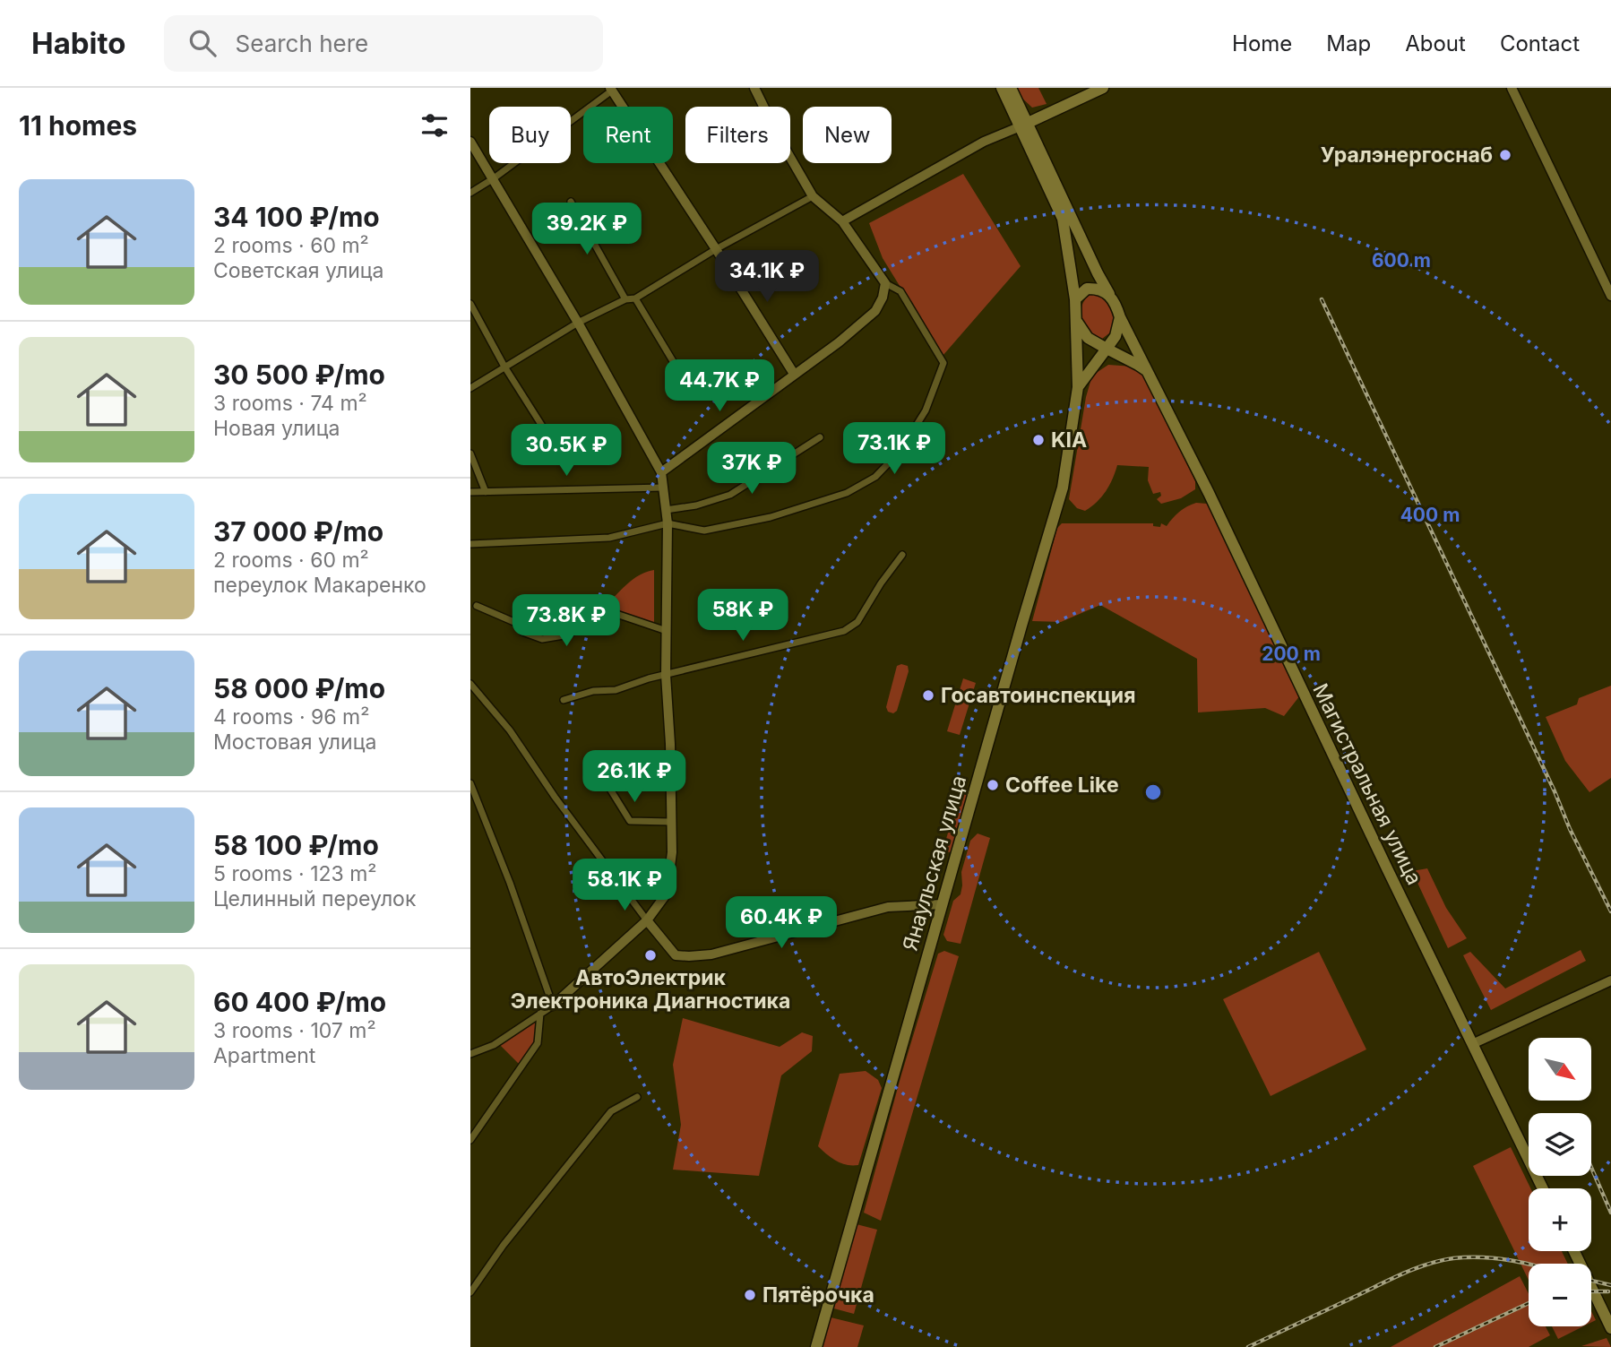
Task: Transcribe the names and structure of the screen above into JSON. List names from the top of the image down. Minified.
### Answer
{"streets":{"main road":["Магистральная улица","Янаульская улица"]},"crossings":[["Магистральная улица","Янаульская улица"]],"places":["Уралэнергоснаб","KIA","Госавтоинспекция","Coffee Like","АвтоЭлектрик Электроника Диагностика","Пятёрочка"],"north":"bottom right","page":{"header":"Habito","search":"Search here","nav":["Home","Map","About","Contact"],"heading":"11 homes","chip":["Buy","Rent","Filters","New"],"list":[{"name":"34 100 ₽/mo","note":"2 rooms · 60 m² · Советская улица"},{"name":"30 500 ₽/mo","note":"3 rooms · 74 m² · Новая улица"},{"name":"37 000 ₽/mo","note":"2 rooms · 60 m² · переулок Макаренко"},{"name":"58 000 ₽/mo","note":"4 rooms · 96 m² · Мостовая улица"},{"name":"58 100 ₽/mo","note":"5 rooms · 123 m² · Целинный переулок"},{"name":"60 400 ₽/mo","note":"3 rooms · 107 m² · Apartment"}],"price":["39.2K ₽","34.1K ₽","44.7K ₽","73.1K ₽","30.5K ₽","37K ₽","58K ₽","73.8K ₽","26.1K ₽","58.1K ₽","60.4K ₽"],"map_buttons":["+","−"]},"rings":["600 m","400 m","200 m"]}
